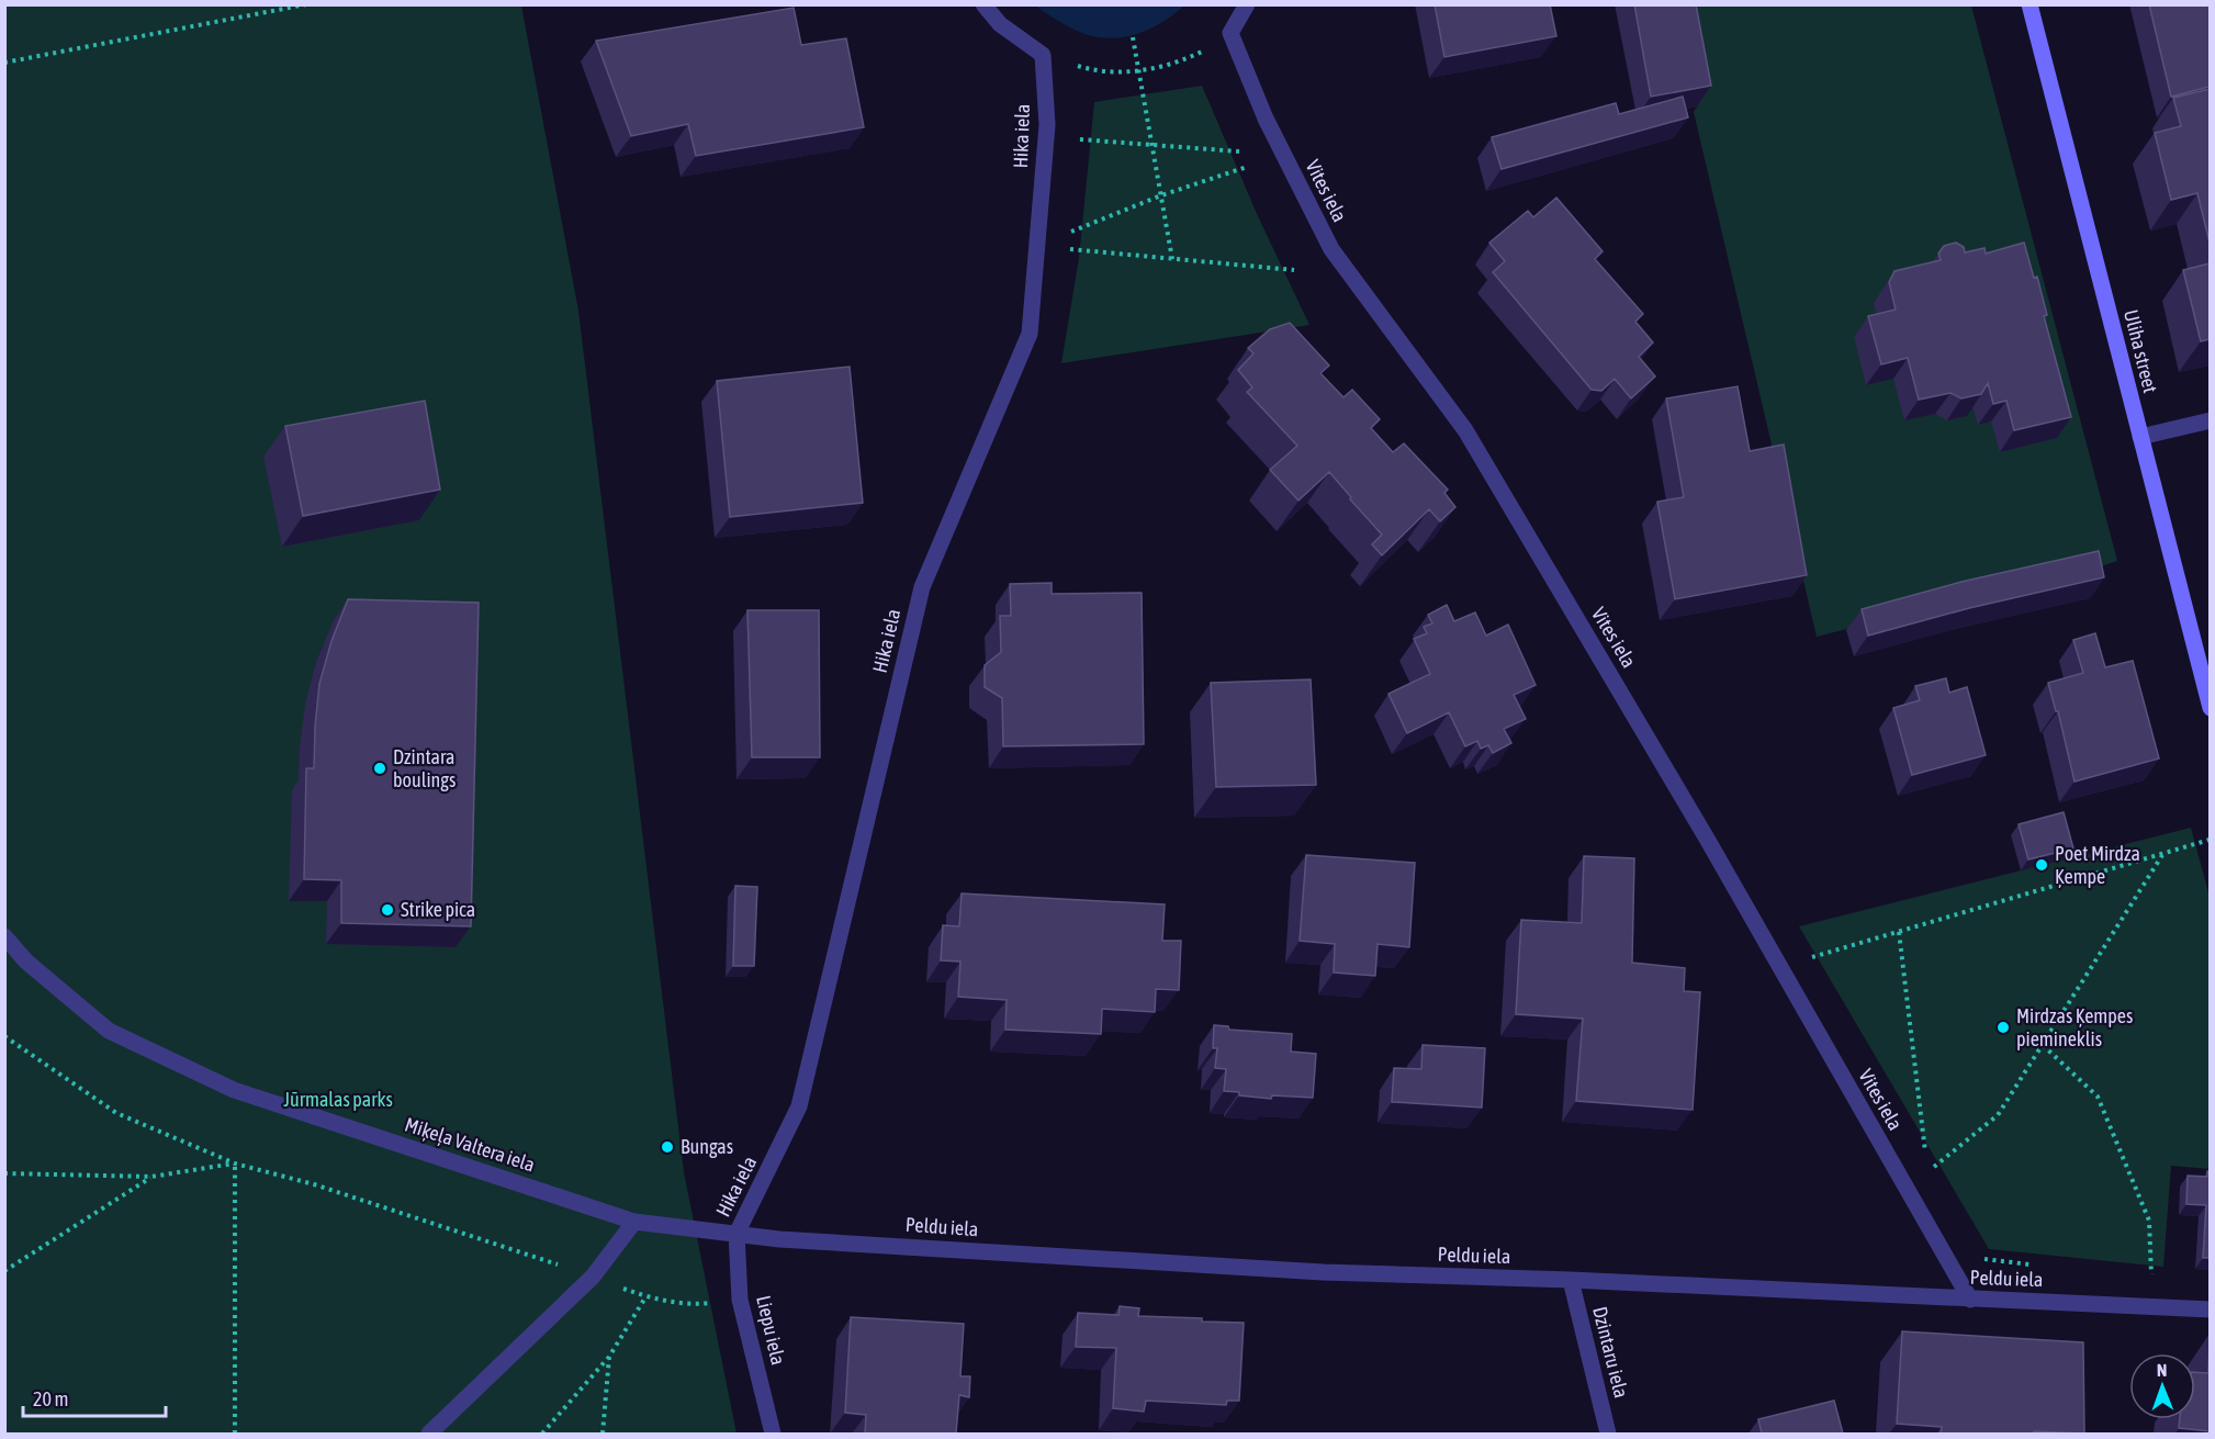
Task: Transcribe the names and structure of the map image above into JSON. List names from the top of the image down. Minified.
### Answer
{"streets":{"main road":["Uliha street"],"street":["Hika iela","Vites iela","Miķeļa Valtera iela","Peldu iela","Liepu iela","Dzintaru iela"]},"crossings":[["Hika iela","Miķeļa Valtera iela"],["Hika iela","Peldu iela"],["Hika iela","Liepu iela"],["Vites iela","Peldu iela"],["Miķeļa Valtera iela","Peldu iela"],["Miķeļa Valtera iela","Liepu iela"],["Peldu iela","Liepu iela"],["Peldu iela","Dzintaru iela"]],"parks":["Jūrmalas parks"],"places":["Dzintara boulings","Poet Mirdza Ķempe","Strike pica","Mirdzas Ķempes piemineklis","Bungas"],"scale_bar":"20 m","north":"top"}
